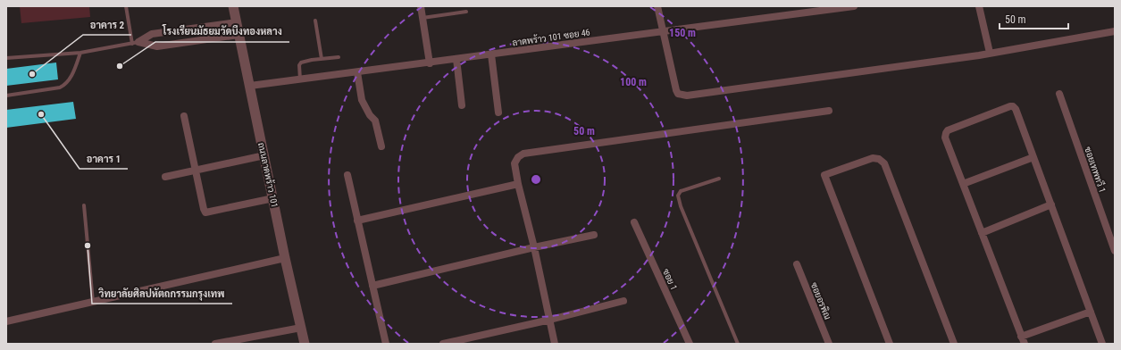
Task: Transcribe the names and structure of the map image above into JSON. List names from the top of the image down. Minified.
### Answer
{"streets":{"street":["ลาดพร้าว 101 ซอย 46","ซอยเทพทวี 1","ถนนลาดพร้าว 101","ซอย 1","ซอยอรพิณ"]},"crossings":[["ลาดพร้าว 101 ซอย 46","ถนนลาดพร้าว 101"]],"places":["โรงเรียนมัธยมวัดบึงทองหลาง","อาคาร 2","อาคาร 1","วิทยาลัยศิลปหัตถกรรมกรุงเทพ"],"scale_bar":"50 m","rings":["150 m","100 m","50 m"]}
